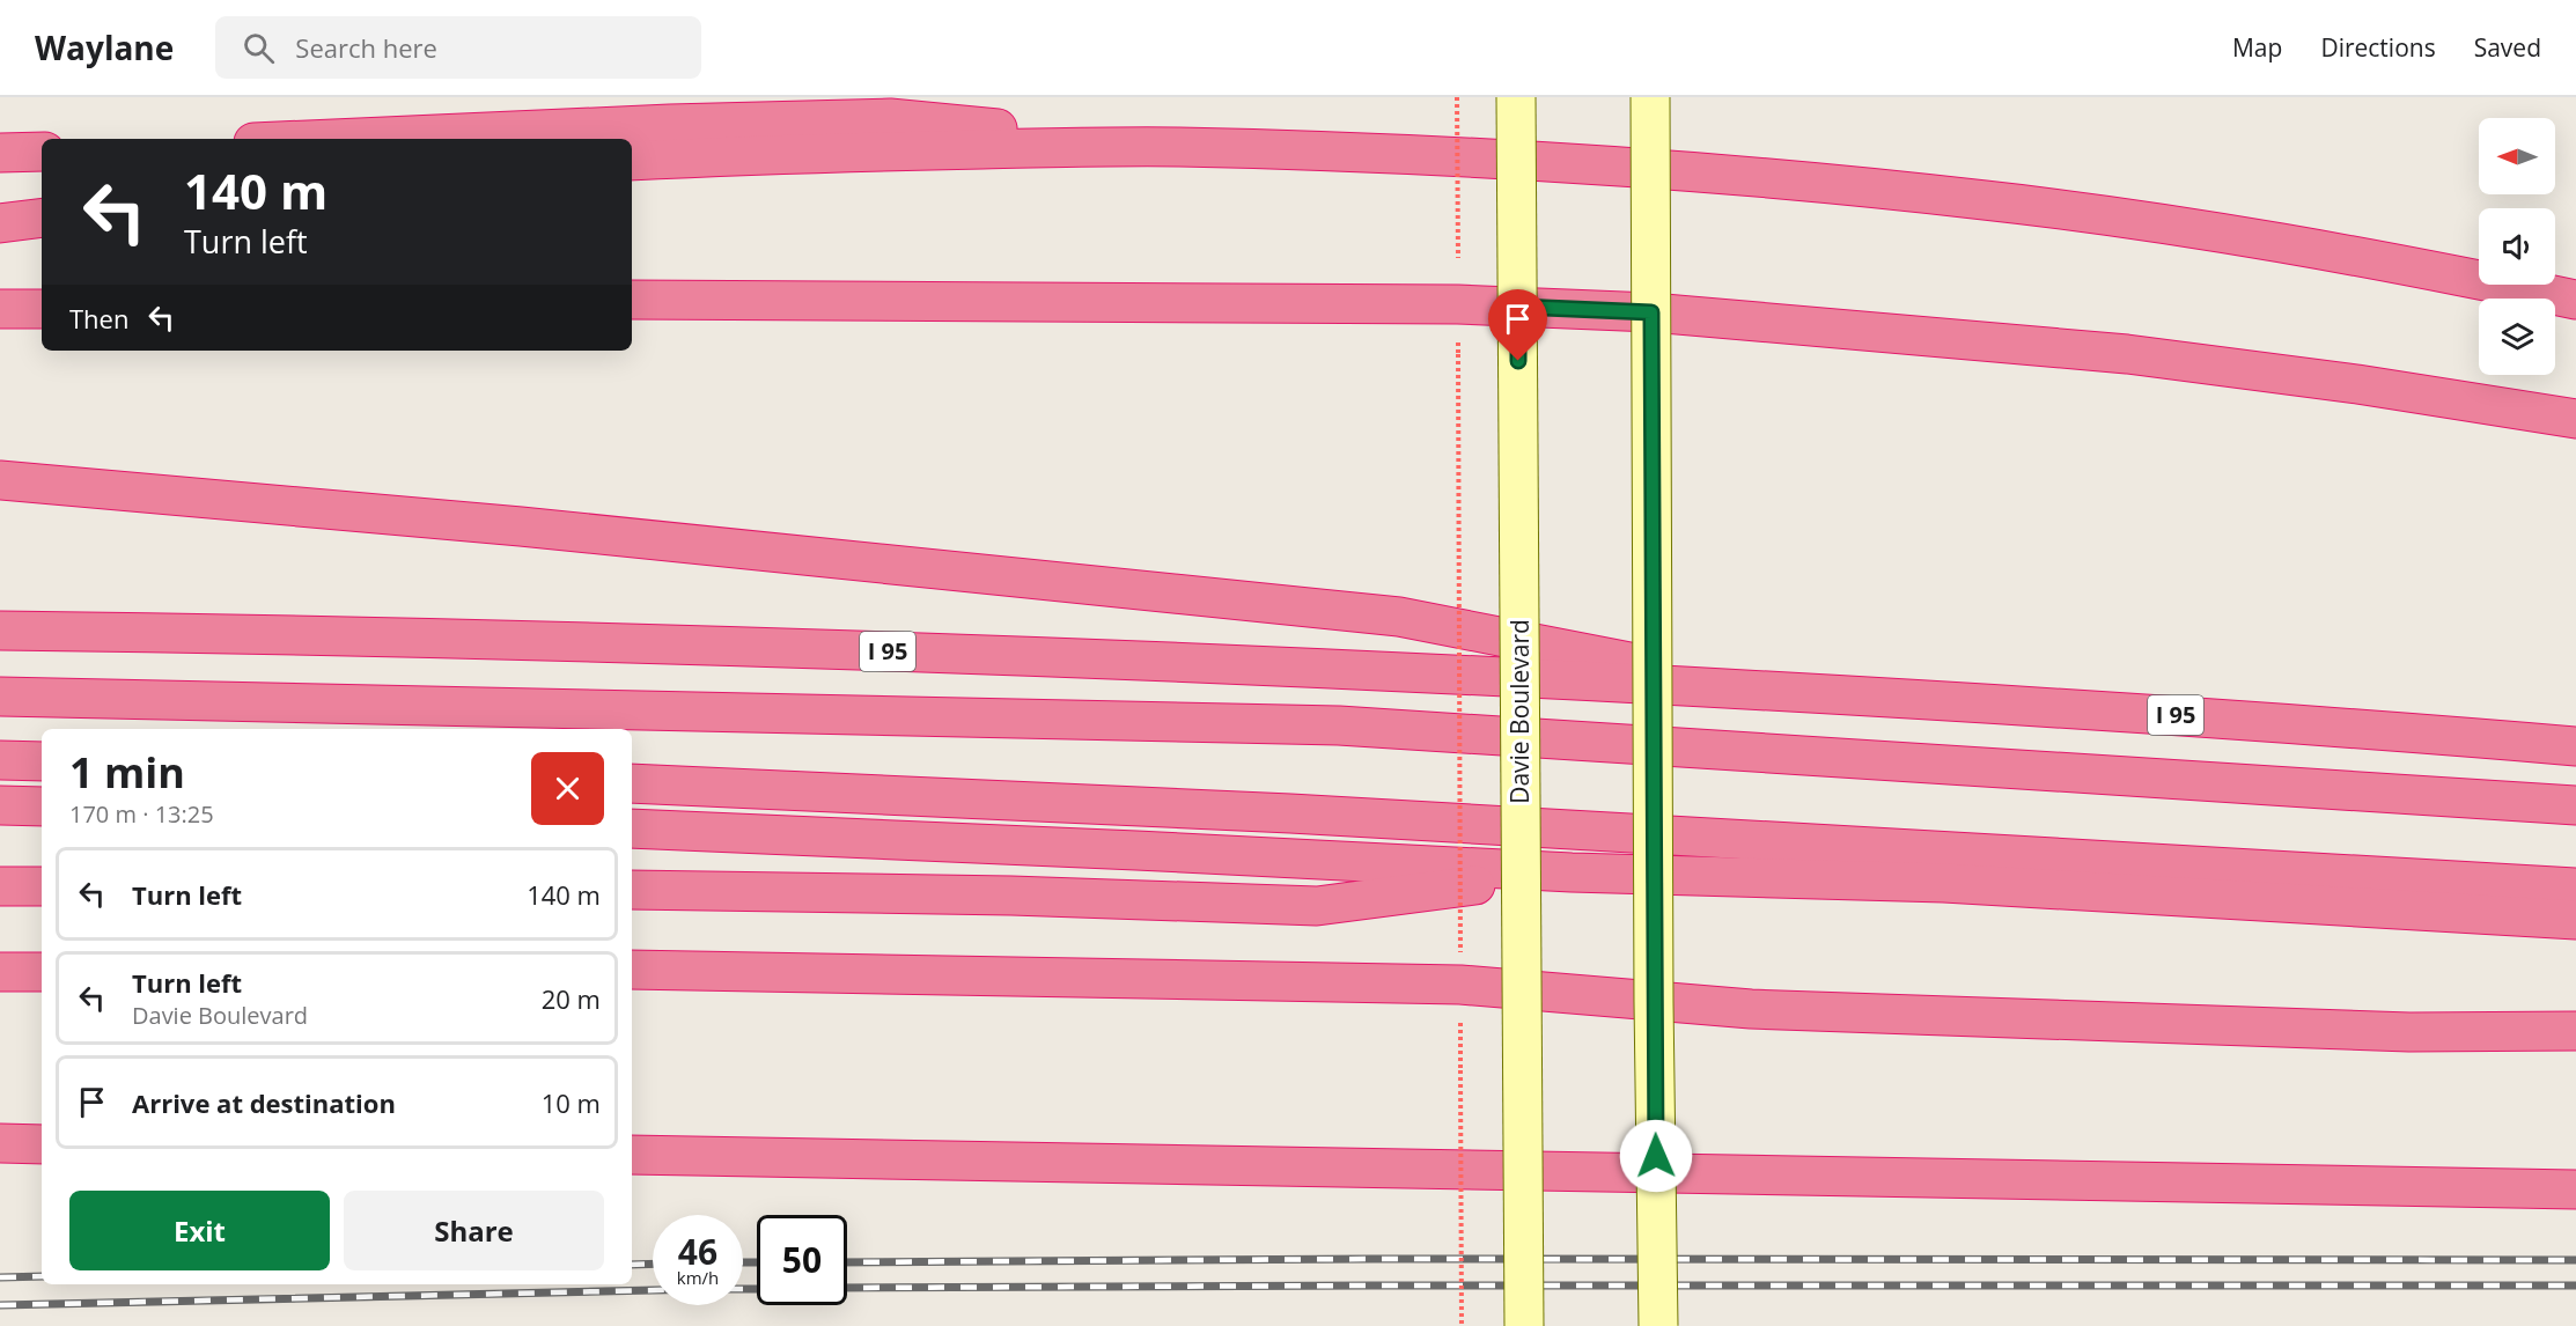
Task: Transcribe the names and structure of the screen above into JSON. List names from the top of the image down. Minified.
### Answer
{"streets":{"highway":["I 95"],"main road":["Davie Boulevard"]},"north":"left","page":{"header":"Waylane","search":"Search here","nav":["Map","Directions","Saved"],"turn":["140 m","Turn left"],"then":"Then","heading":["1 min","170 m · 13:25"],"list":[{"name":"Turn left","value":"140 m"},{"name":"Turn left","note":"Davie Boulevard","value":"20 m"},{"name":"Arrive at destination","value":"10 m"}],"buttons":["Exit","Share"],"speed":"46 km/h","limit":"50"}}
